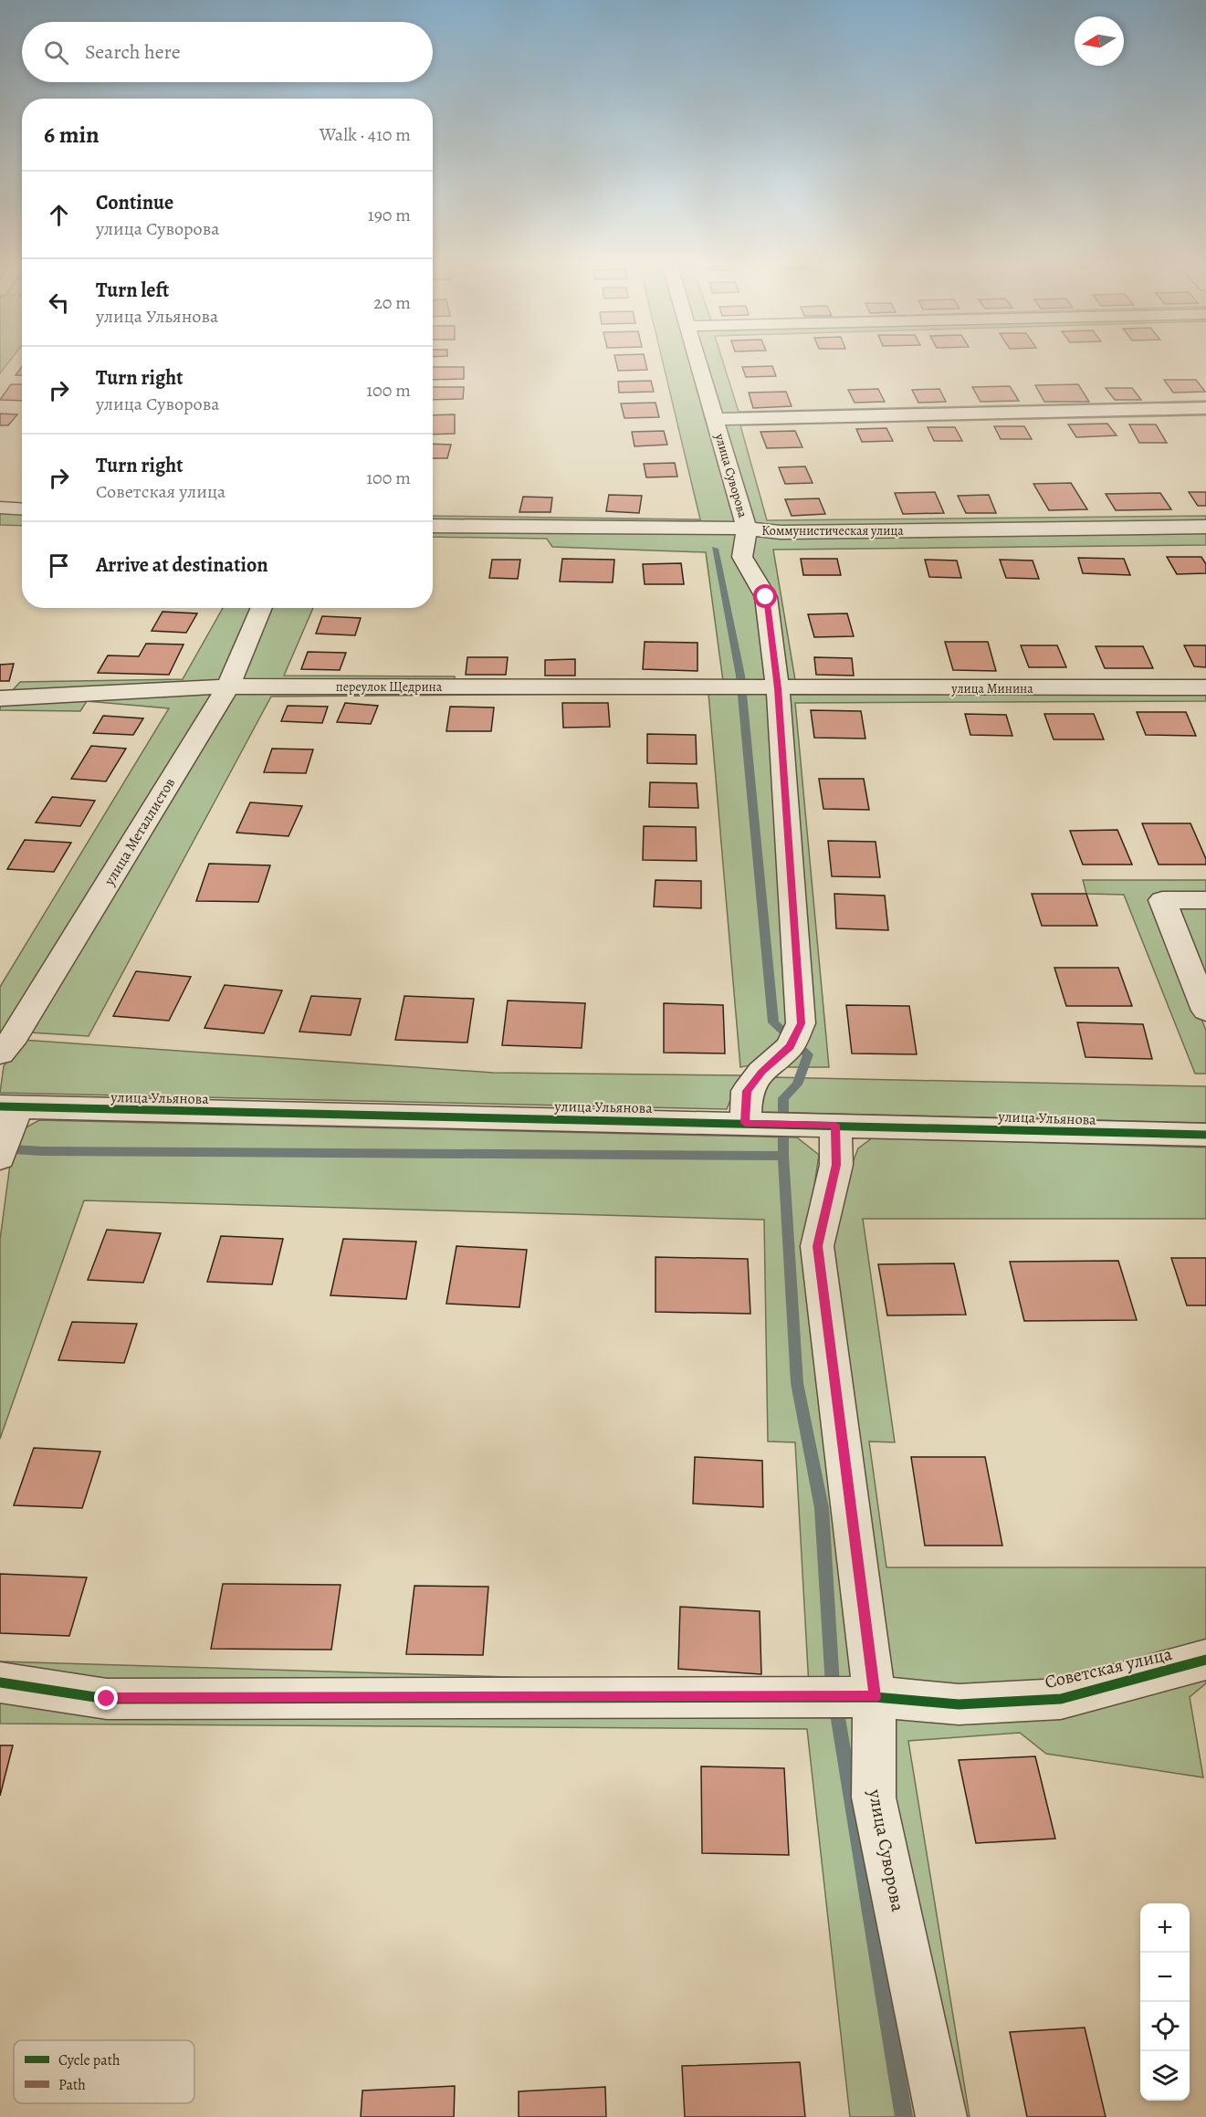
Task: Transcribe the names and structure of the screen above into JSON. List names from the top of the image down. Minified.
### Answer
{"streets":{"street":["улица Суворова","Коммунистическая улица","переулок Щедрина","улица Минина","улица Металлистов","улица Ульянова","Советская улица"]},"crossings":[["улица Суворова","Коммунистическая улица"],["улица Суворова","переулок Щедрина"],["улица Суворова","улица Минина"],["улица Суворова","улица Ульянова"],["улица Суворова","Советская улица"],["переулок Щедрина","улица Минина"],["переулок Щедрина","улица Металлистов"]],"legend":["Cycle path","Path"],"north":"left","page":{"search":"Search here","heading":["6 min","Walk · 410 m"],"list":[["Continue","улица Суворова","190 m"],["Turn left","улица Ульянова","20 m"],["Turn right","улица Суворова","100 m"],["Turn right","Советская улица","100 m"],"Arrive at destination"],"map_buttons":["+","−"]}}
